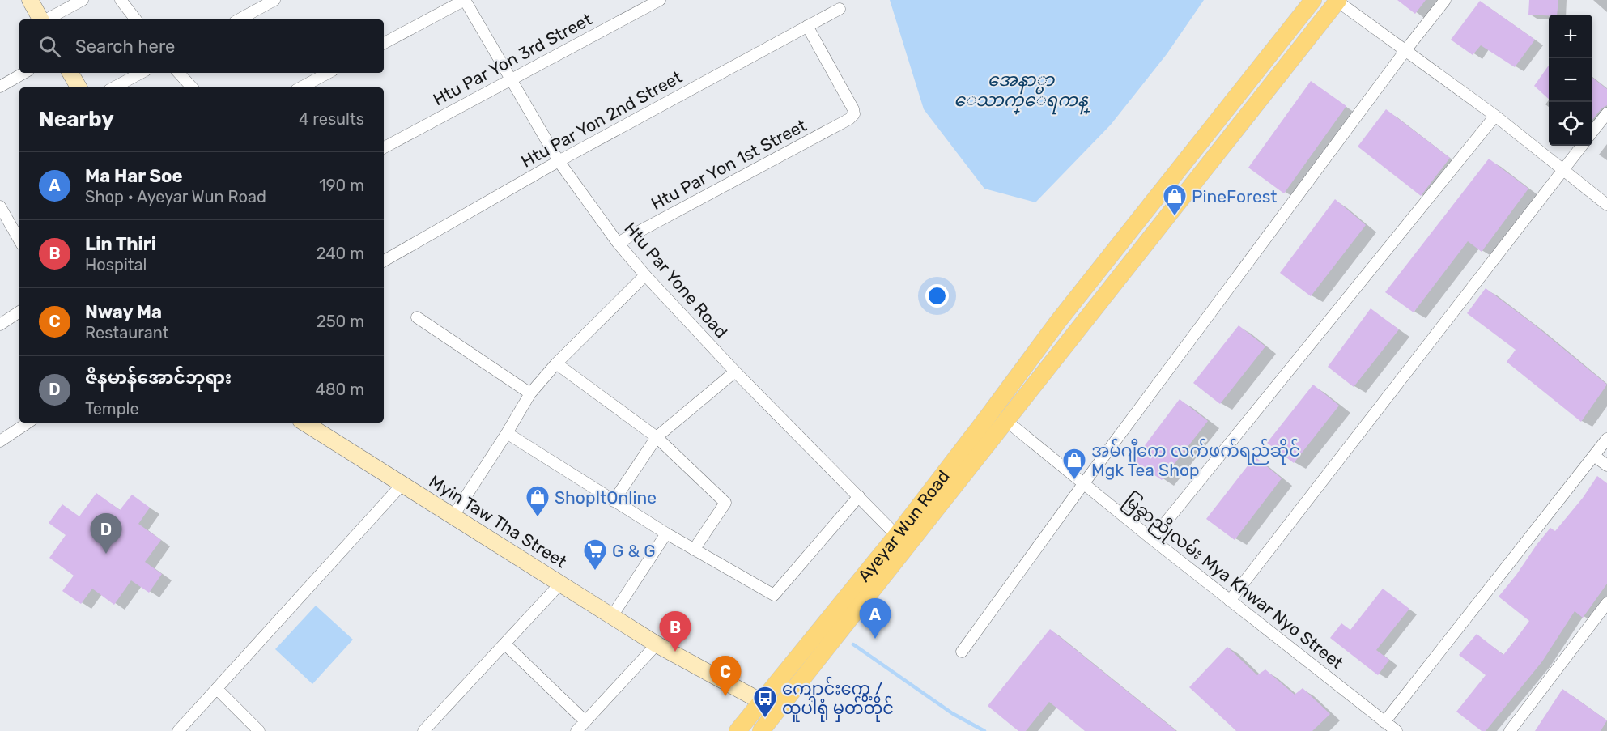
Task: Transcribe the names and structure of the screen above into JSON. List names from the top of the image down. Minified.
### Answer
{"streets":{"main road":["Myin Taw Tha Street","Ayeyar Wun Road"],"street":["Htu Par Yon 3rd Street","Htu Par Yon 2nd Street","Htu Par Yon 1st Street","Htu Par Yone Road","မြခွာညိုလမ်း Mya Khwar Nyo Street"]},"crossings":[["Htu Par Yon 3rd Street","Htu Par Yone Road"],["Htu Par Yon 2nd Street","Htu Par Yon 1st Street"],["Htu Par Yon 2nd Street","Htu Par Yone Road"],["Htu Par Yon 1st Street","Htu Par Yone Road"],["Htu Par Yone Road","Ayeyar Wun Road"],["Myin Taw Tha Street","Ayeyar Wun Road"],["Ayeyar Wun Road","မြခွာညိုလမ်း Mya Khwar Nyo Street"]],"water":["အေနာ္မာ ေသာက္ေရကန္"],"places":{"shop":["PineForest","အမ်ဂျီကေ လက်ဖက်ရည်ဆိုင် Mgk Tea Shop","ShopItOnline"],"supermarket":["G & G"],"bus stop":["ကျောင်းကွေ့ / ထူပါရုံ မှတ်တိုင်"]},"page":{"map_buttons":["+","−"],"search":"Search here","heading":["Nearby","4 results"],"list":[{"mark":"A","name":"Ma Har Soe","note":"Shop · Ayeyar Wun Road","value":"190 m"},{"mark":"B","name":"Lin Thiri","note":"Hospital","value":"240 m"},{"mark":"C","name":"Nway Ma","note":"Restaurant","value":"250 m"},{"mark":"D","name":"ဇိနမာန်အောင်ဘုရား","note":"Temple","value":"480 m"}],"pins":["D","A","B","C"]}}
